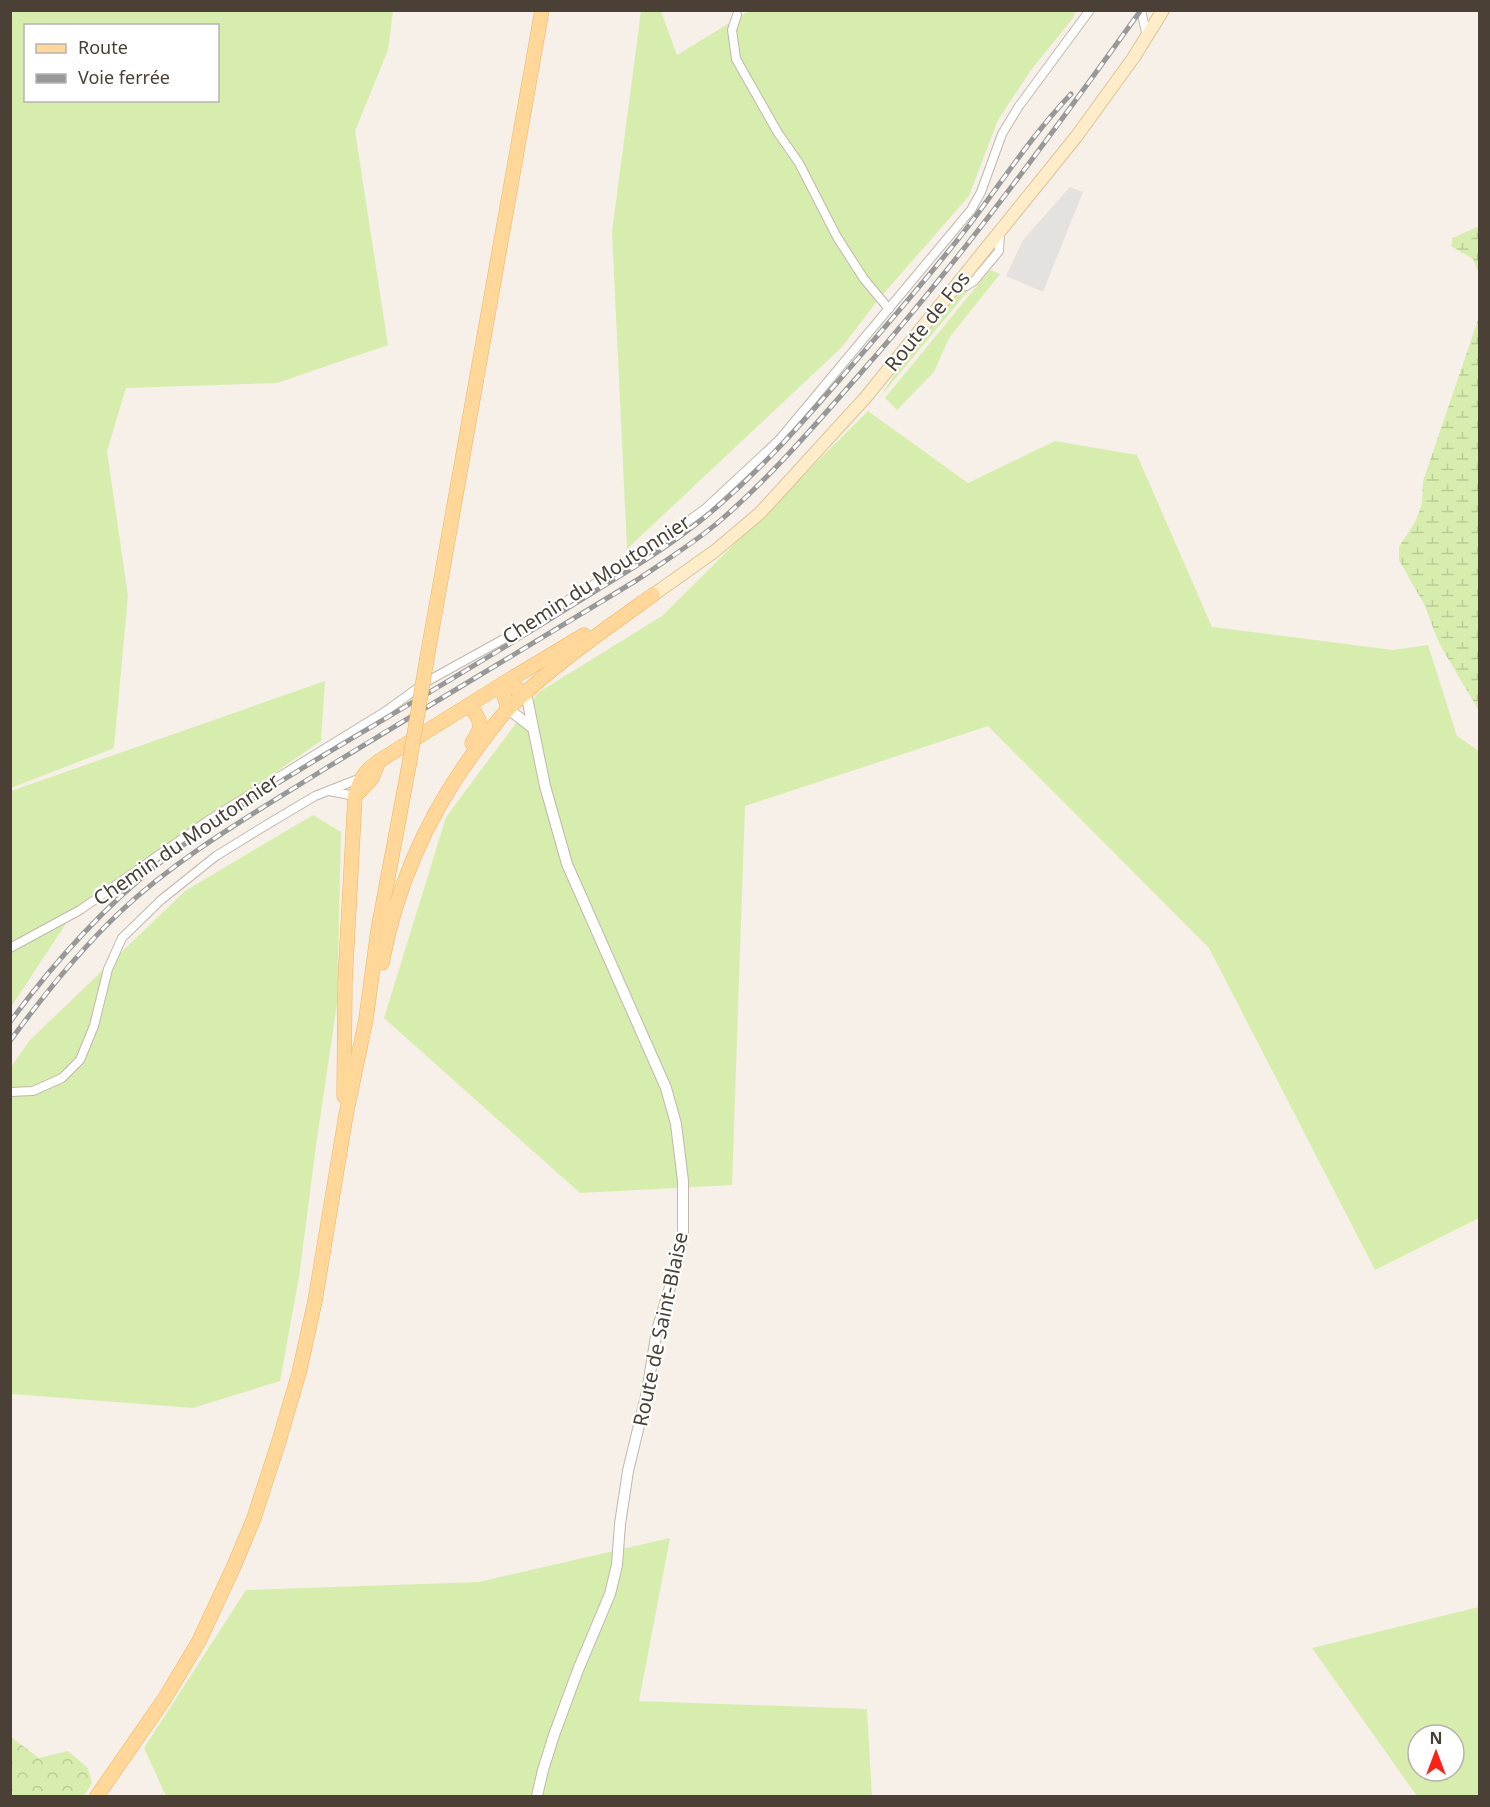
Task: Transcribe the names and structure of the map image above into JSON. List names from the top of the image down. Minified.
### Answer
{"streets":{"main road":["Route de Fos"],"street":["Chemin du Moutonnier","Route de Saint-Blaise"]},"legend":["Route","Voie ferrée"],"north":"top"}
